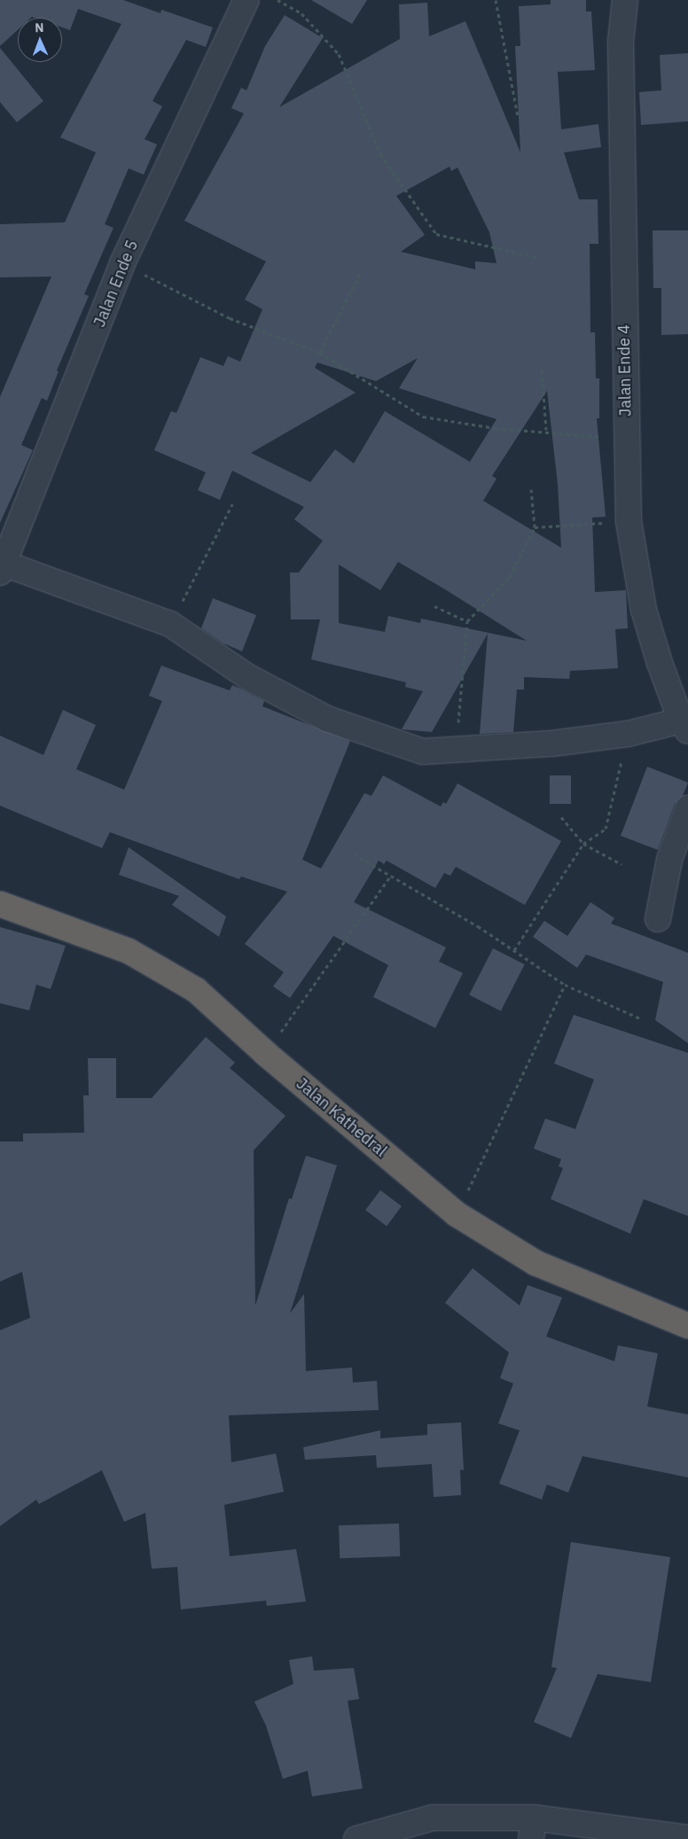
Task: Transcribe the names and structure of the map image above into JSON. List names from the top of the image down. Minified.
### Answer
{"streets":{"highway":["Jalan Kathedral"],"street":["Jalan Ende 5","Jalan Ende 4"]},"north":"top"}
